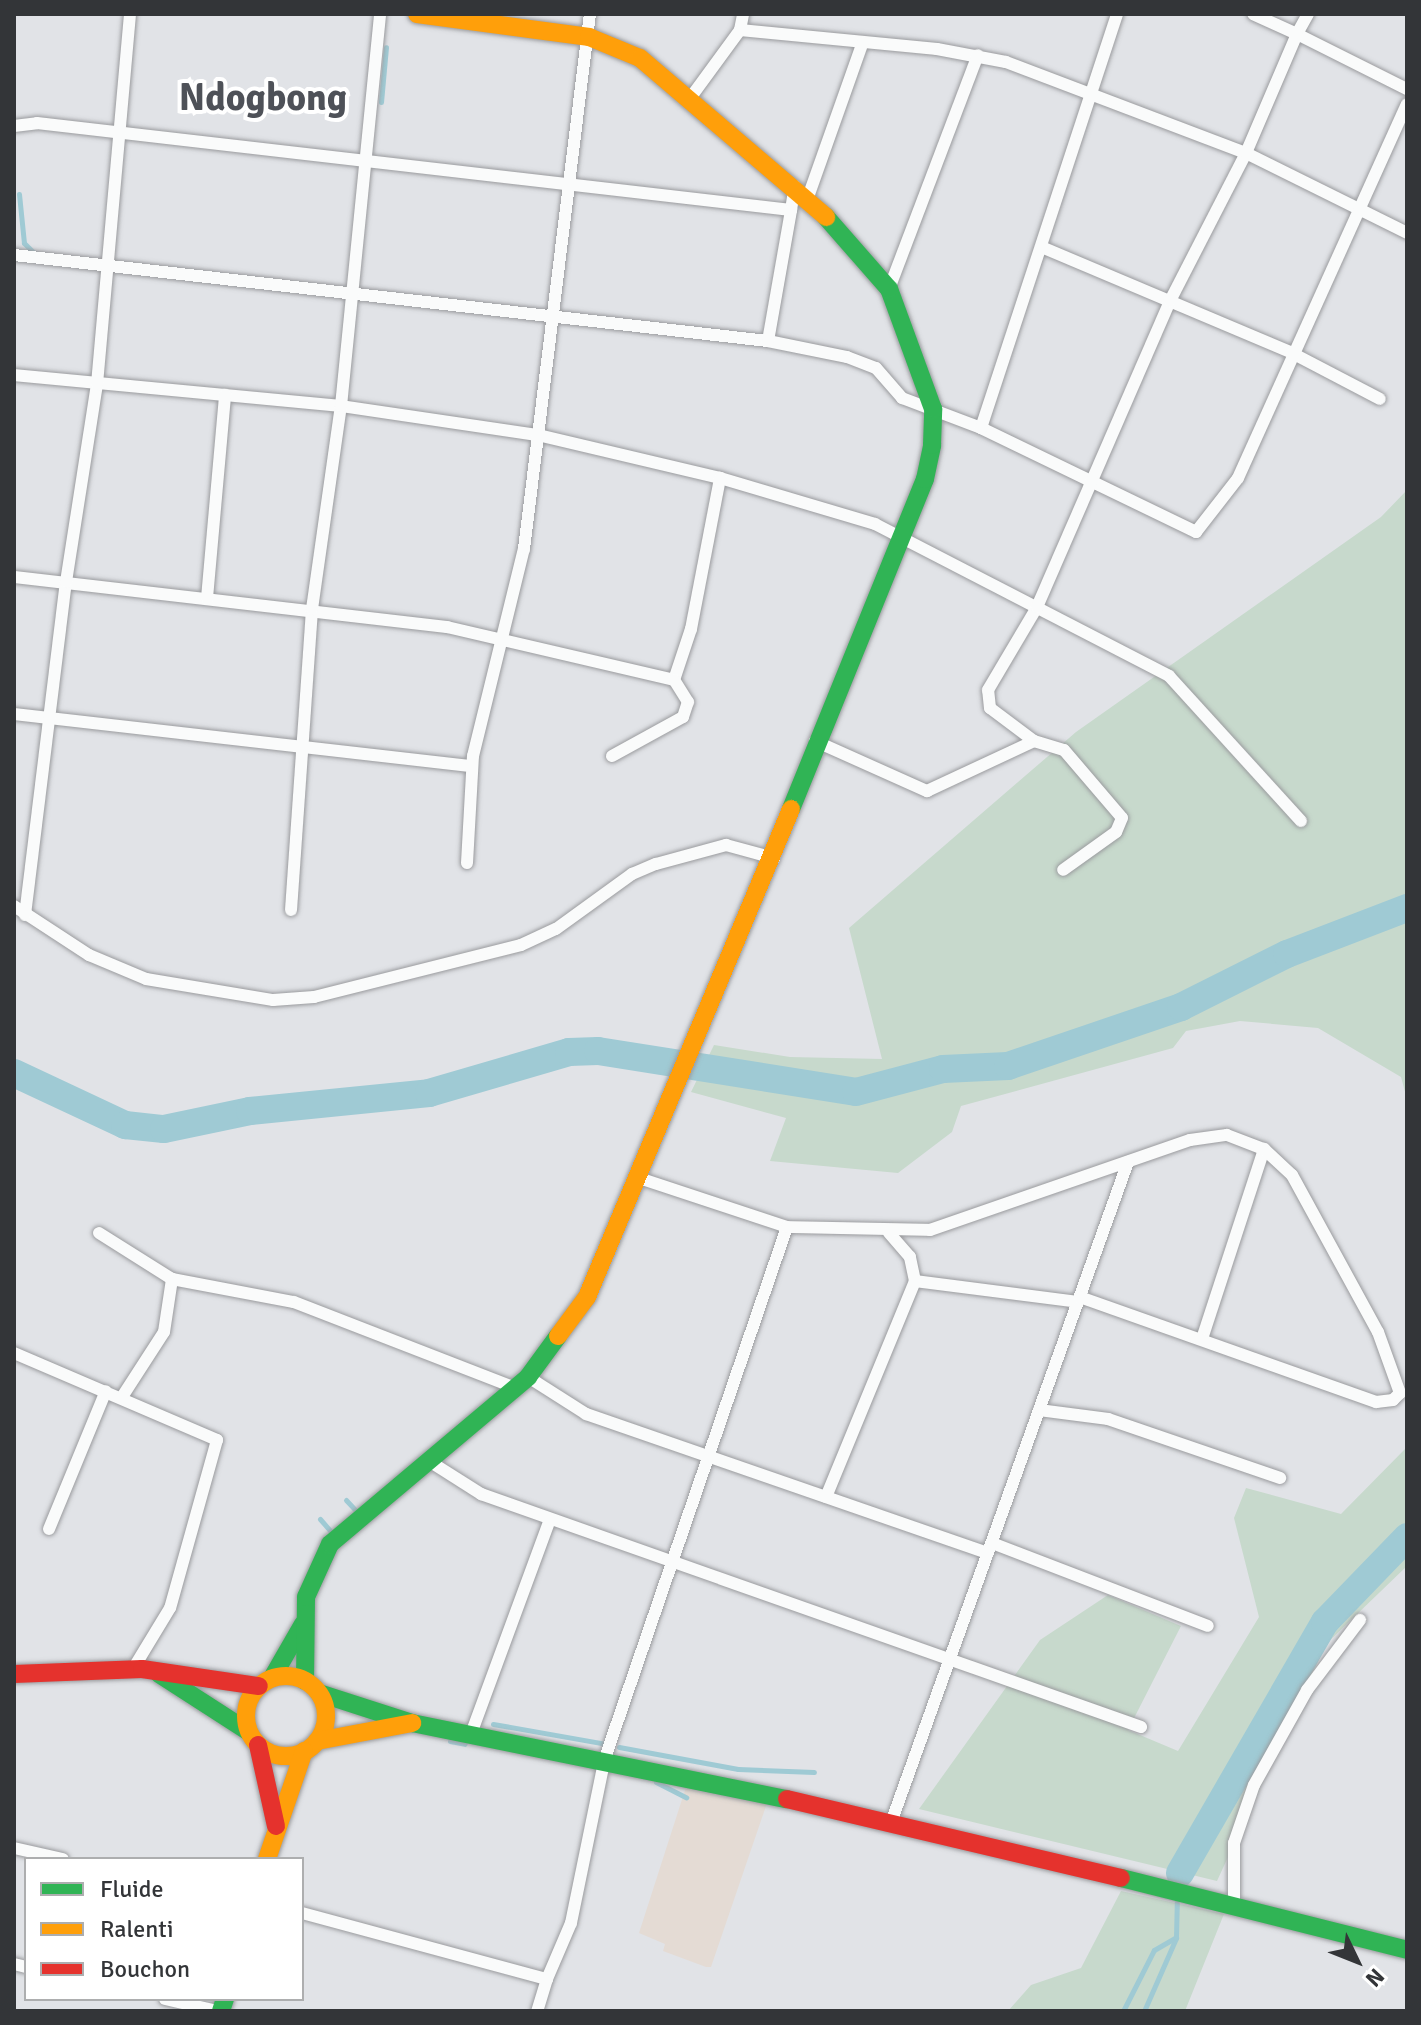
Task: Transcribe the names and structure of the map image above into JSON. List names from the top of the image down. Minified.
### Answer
{"districts":["Ndogbong"],"legend":["Fluide","Ralenti","Bouchon"],"north":"bottom right"}
